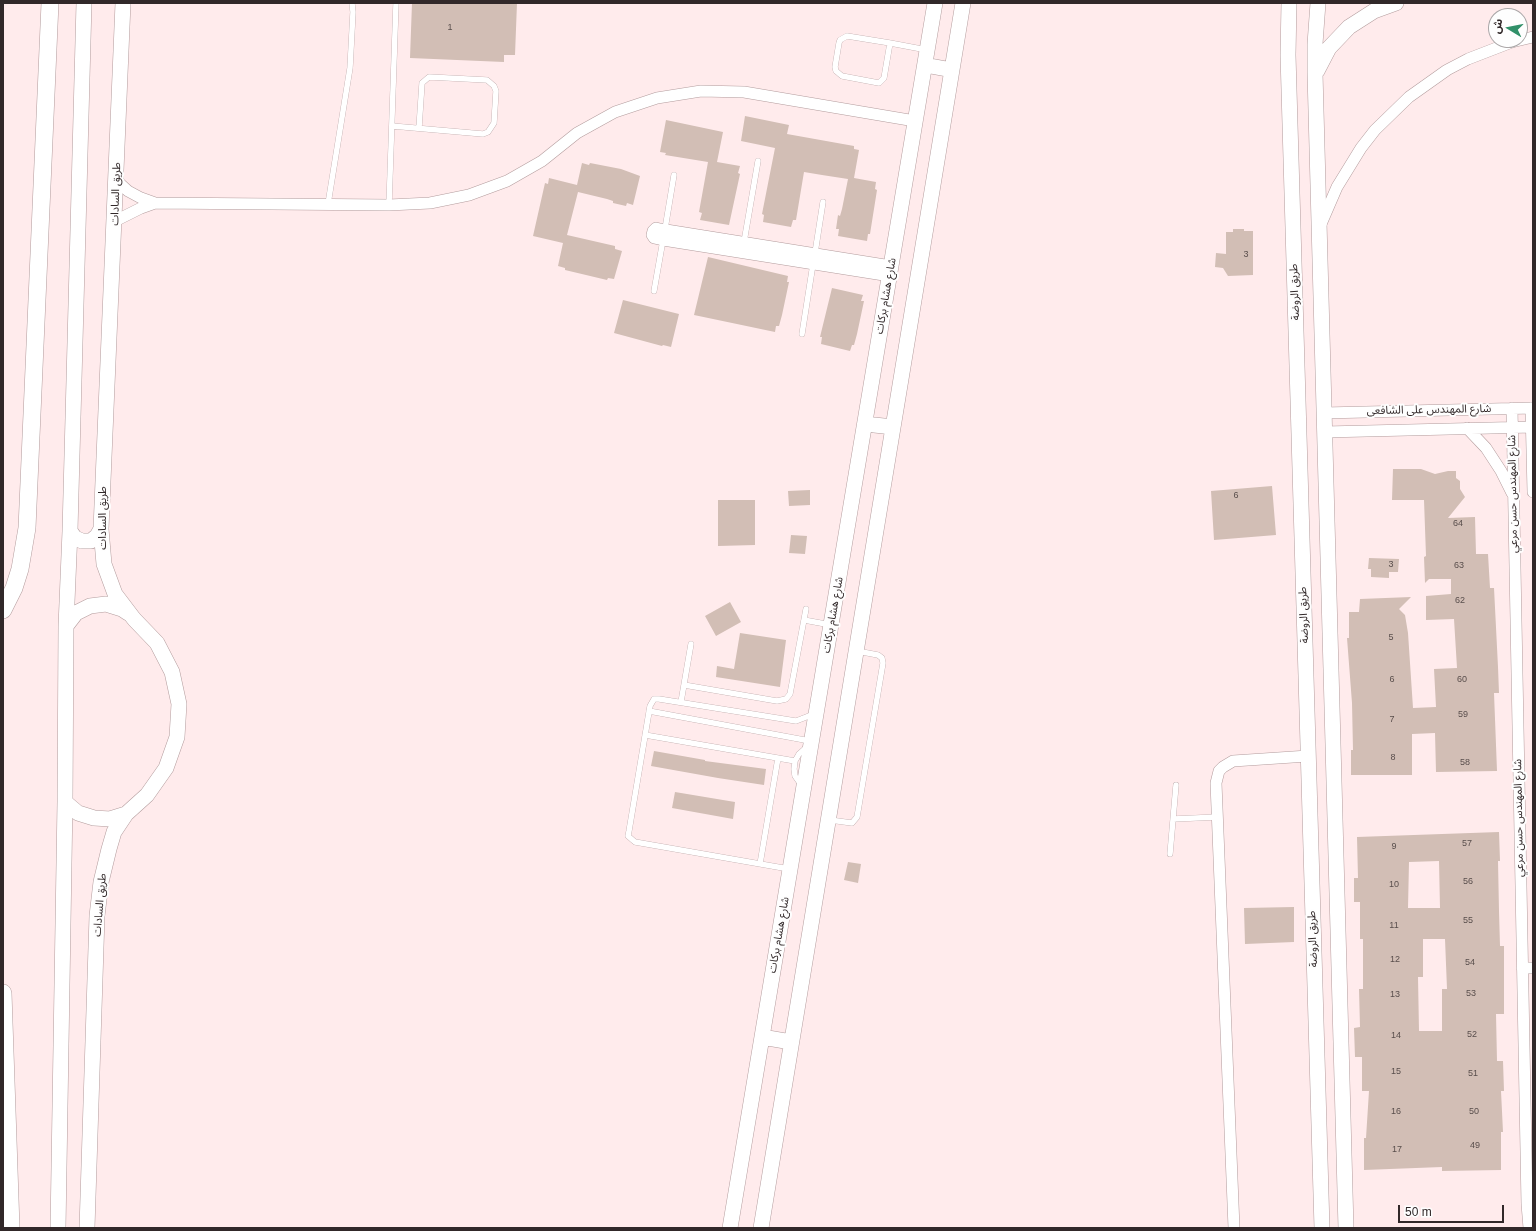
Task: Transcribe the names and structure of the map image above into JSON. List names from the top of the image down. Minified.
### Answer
{"streets":{"street":["طريق السادات","طريق الروضة","شارع هشام بركات","شارع المهندس على الشافعى","شارع المهندس حسن مرعي"]},"crossings":[["شارع المهندس على الشافعى","شارع المهندس حسن مرعي"]],"house_numbers":["1","3","6","64","3","63","62","5","6","60","59","7","8","58","57","9","56","10","55","11","12","54","53","13","52","14","15","51","16","50","49","17"],"scale_bar":"50 m","north":"left"}
